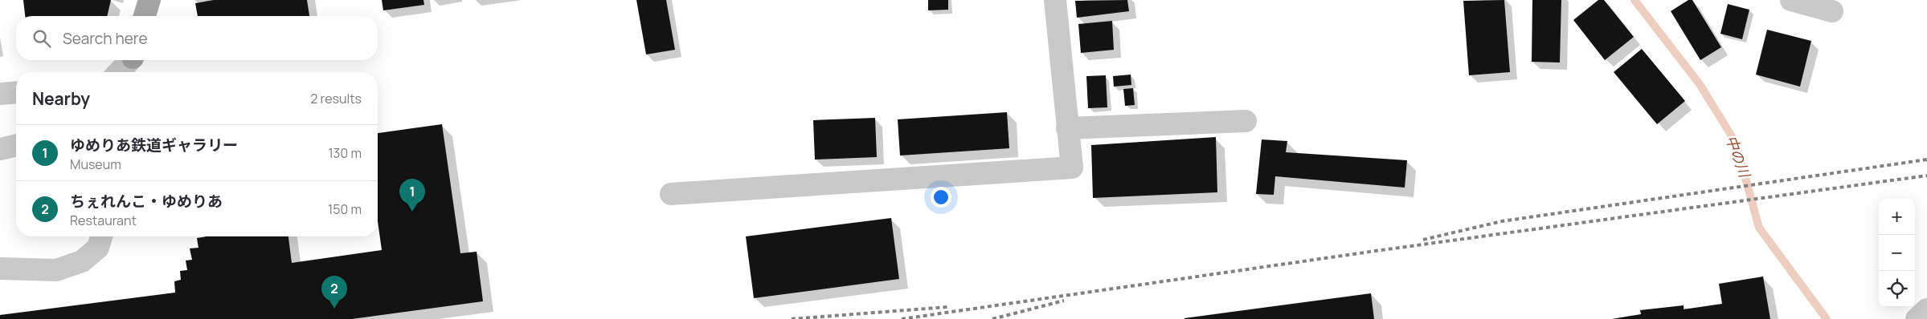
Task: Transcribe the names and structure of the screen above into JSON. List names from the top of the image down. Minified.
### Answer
{"water":["中の川"],"page":{"search":"Search here","heading":["Nearby","2 results"],"list":[{"mark":"1","name":"ゆめりあ鉄道ギャラリー","note":"Museum","value":"130 m"},{"mark":"2","name":"ちぇれんこ・ゆめりあ","note":"Restaurant","value":"150 m"}],"pins":["1","2"],"map_buttons":["+","−"]}}
